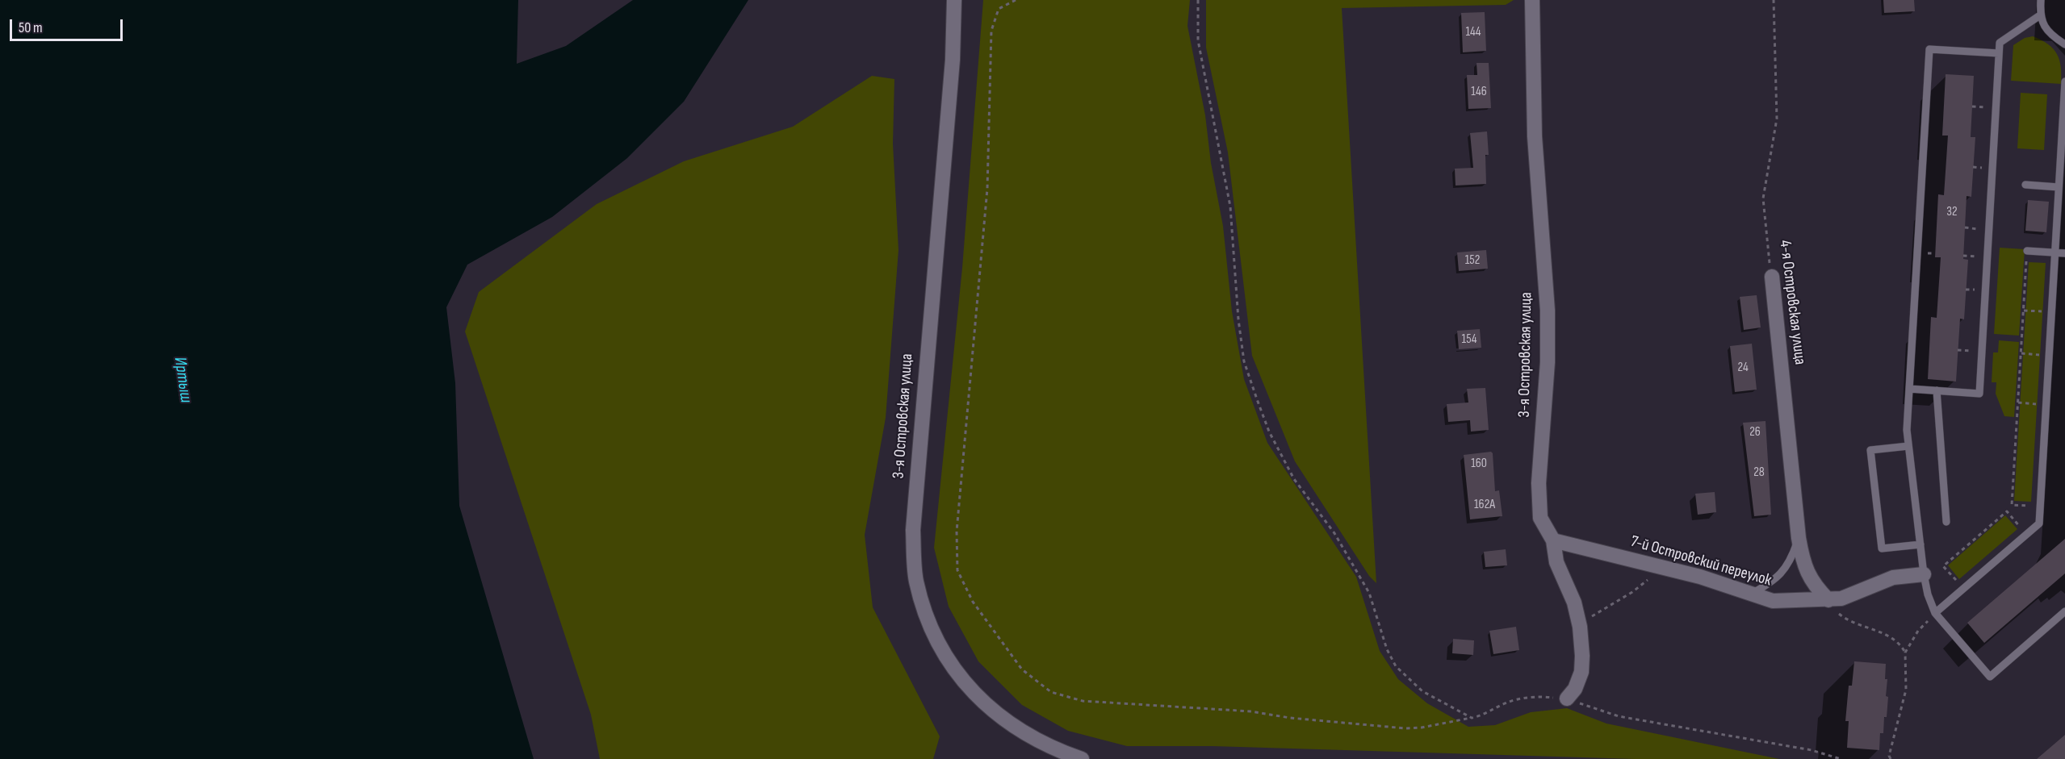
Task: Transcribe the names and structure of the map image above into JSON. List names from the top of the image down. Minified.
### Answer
{"streets":{"street":["4-я Островская улица","3-я Островская улица","7-й Островский переулок"]},"crossings":[["4-я Островская улица","7-й Островский переулок"],["3-я Островская улица","7-й Островский переулок"]],"water":["Иртыш"],"house_numbers":["144","146","32","152","154","24","26","160","28","162А"],"scale_bar":"50 m"}
